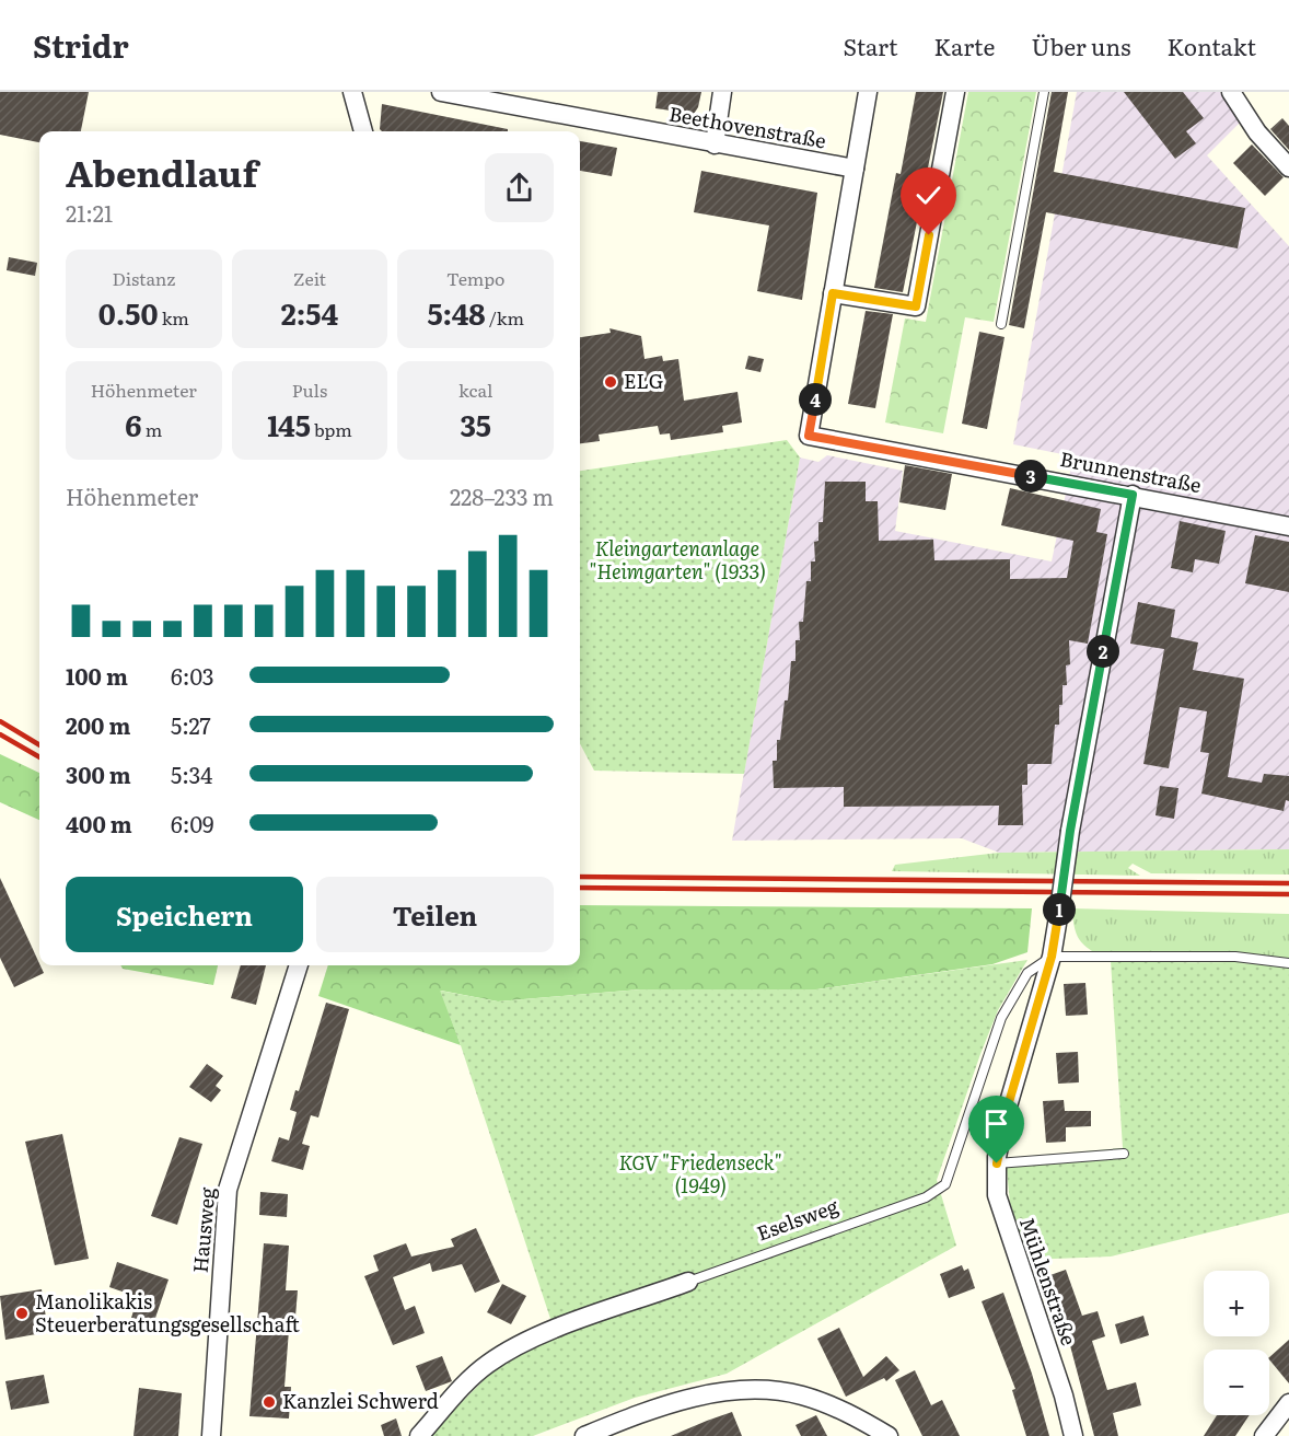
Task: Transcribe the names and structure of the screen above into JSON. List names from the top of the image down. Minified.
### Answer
{"streets":{"street":["Beethovenstraße","Brunnenstraße","Eselsweg","Hausweg","Mühlenstraße"]},"crossings":[["Brunnenstraße","Mühlenstraße"],["Eselsweg","Mühlenstraße"]],"parks":["Kleingartenanlage \"Heimgarten\" (1933)","KGV \"Friedenseck\" (1949)"],"places":["ELG","Manolikakis Steuerberatungsgesellschaft","Kanzlei Schwerd"],"page":{"header":"Stridr","nav":["Start","Karte","Über uns","Kontakt"],"heading":["Abendlauf","21:21"],"stats":[["Distanz","0.50 km"],["Zeit","2:54"],["Tempo","5:48 /km"],["Höhenmeter","6 m"],["Puls","145 bpm"],["kcal","35"]],"pins":["4","3","2","1"],"chart":["Höhenmeter","228–233 m"],"list":[{"name":"100 m","note":"6:03"},{"name":"200 m","note":"5:27"},{"name":"300 m","note":"5:34"},{"name":"400 m","note":"6:09"}],"buttons":["Speichern","Teilen"],"map_buttons":["+","−"]}}
